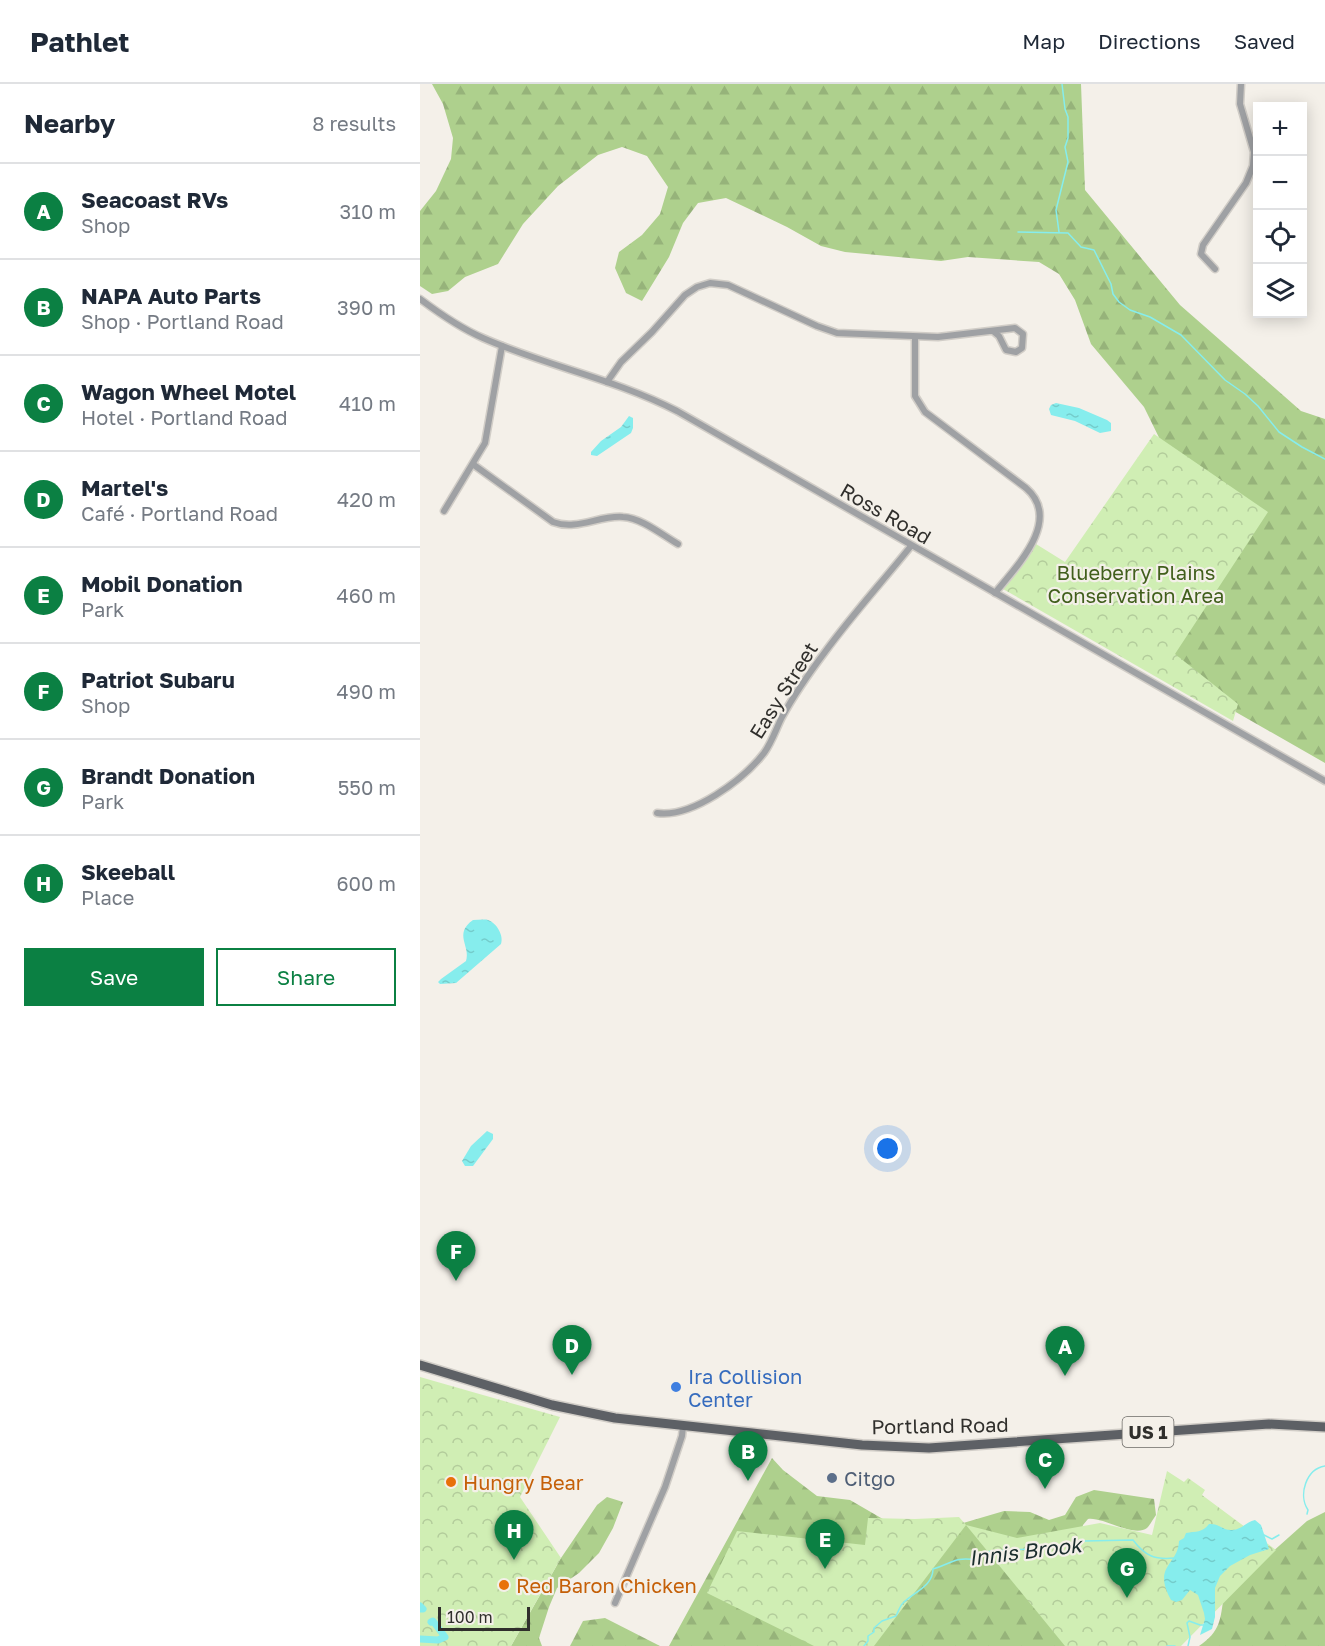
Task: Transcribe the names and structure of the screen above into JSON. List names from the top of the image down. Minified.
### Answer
{"streets":{"main road":["Portland Road","US 1"],"street":["Ross Road","Easy Street"]},"crossings":[["Ross Road","Easy Street"]],"water":["Innis Brook"],"parks":["Blueberry Plains Conservation Area"],"places":["Ira Collision Center","Citgo","Hungry Bear","Red Baron Chicken"],"scale_bar":"100 m","page":{"header":"Pathlet","nav":["Map","Directions","Saved"],"heading":["Nearby","8 results"],"map_buttons":["+","−"],"list":[{"mark":"A","name":"Seacoast RVs","note":"Shop","value":"310 m"},{"mark":"B","name":"NAPA Auto Parts","note":"Shop · Portland Road","value":"390 m"},{"mark":"C","name":"Wagon Wheel Motel","note":"Hotel · Portland Road","value":"410 m"},{"mark":"D","name":"Martel's","note":"Café · Portland Road","value":"420 m"},{"mark":"E","name":"Mobil Donation","note":"Park","value":"460 m"},{"mark":"F","name":"Patriot Subaru","note":"Shop","value":"490 m"},{"mark":"G","name":"Brandt Donation","note":"Park","value":"550 m"},{"mark":"H","name":"Skeeball","note":"Place","value":"600 m"}],"buttons":["Save","Share"],"pins":["F","D","A","B","C","H","E","G"],"scale":"100 m"}}
